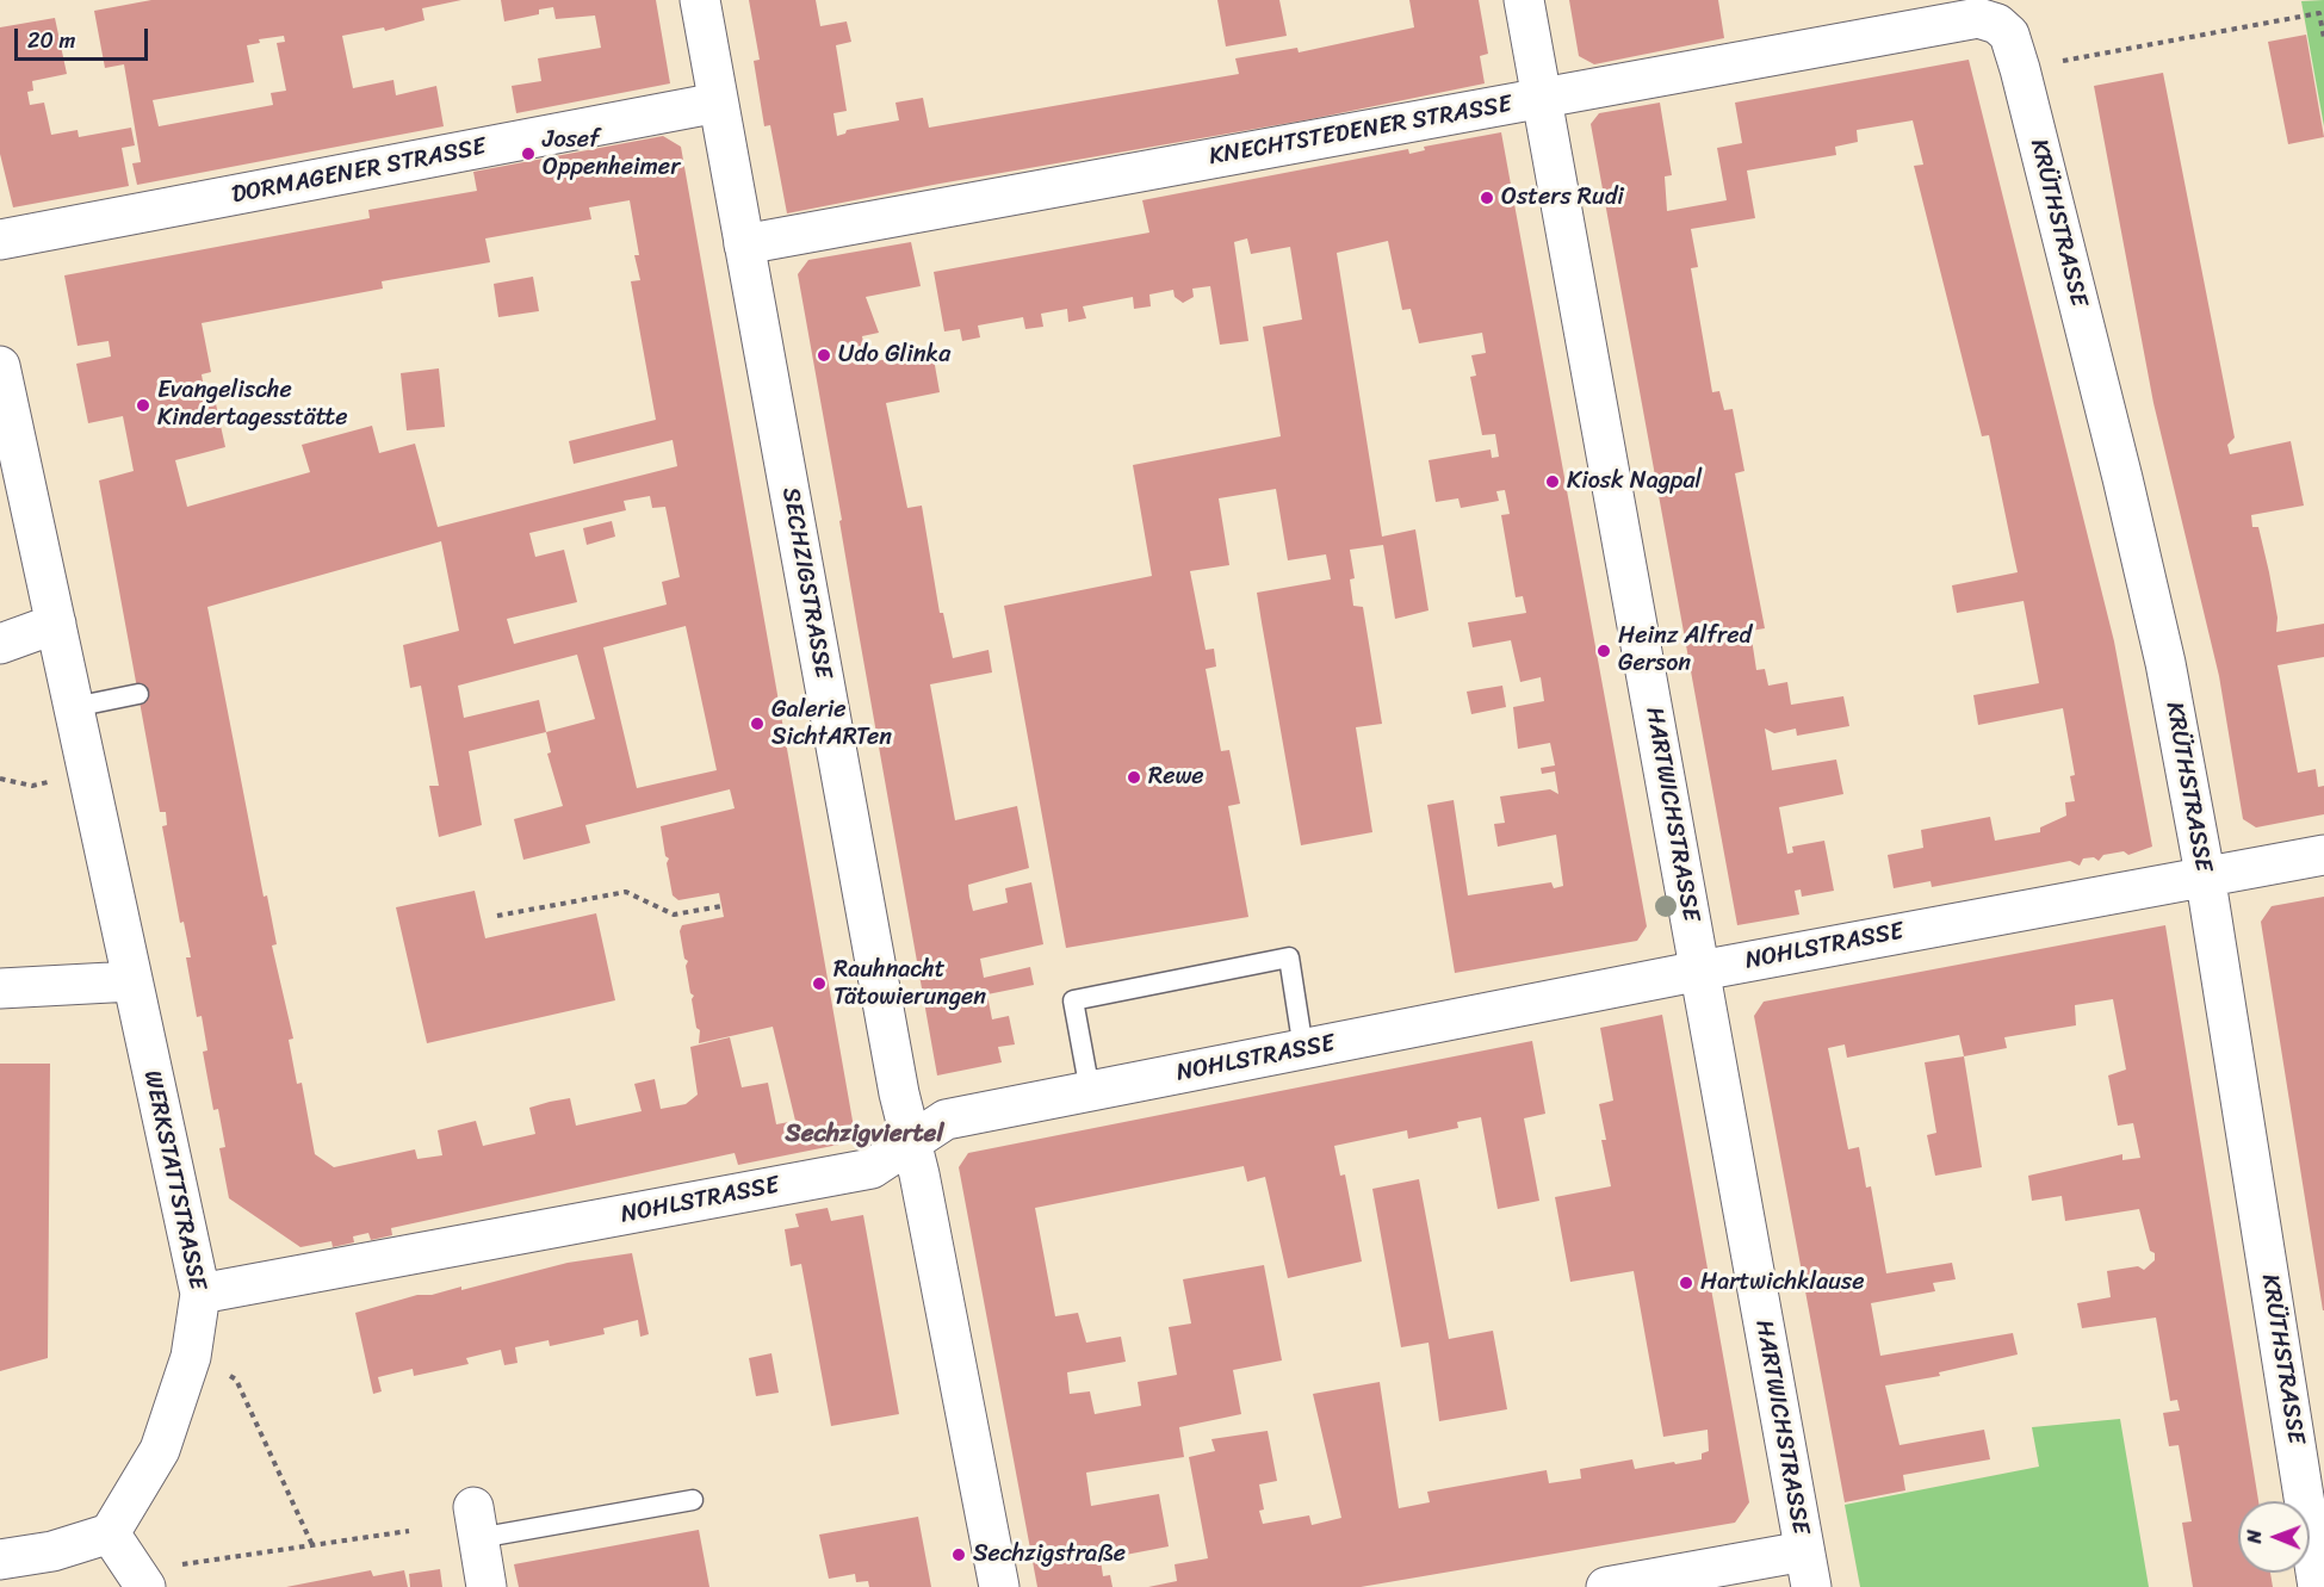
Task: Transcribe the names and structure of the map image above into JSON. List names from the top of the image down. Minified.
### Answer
{"streets":{"street":["KNECHTSTEDENER STRASSE","DORMAGENER STRASSE","KRÜTHSTRASSE","SECHZIGSTRASSE","HARTWICHSTRASSE","NOHLSTRASSE","WERKSTATTSTRASSE"]},"crossings":[["KNECHTSTEDENER STRASSE","KRÜTHSTRASSE"],["KNECHTSTEDENER STRASSE","SECHZIGSTRASSE"],["KNECHTSTEDENER STRASSE","HARTWICHSTRASSE"],["DORMAGENER STRASSE","SECHZIGSTRASSE"],["KRÜTHSTRASSE","NOHLSTRASSE"],["SECHZIGSTRASSE","NOHLSTRASSE"],["HARTWICHSTRASSE","NOHLSTRASSE"],["NOHLSTRASSE","WERKSTATTSTRASSE"]],"districts":["Sechzigviertel"],"places":["Josef Oppenheimer","Osters Rudi","Udo Glinka","Evangelische Kindertagesstätte","Kiosk Nagpal","Heinz Alfred Gerson","Galerie SichtARTen","Rewe","Rauhnacht Tätowierungen","Hartwichklause","Sechzigstraße"],"scale_bar":"20 m","north":"left"}
